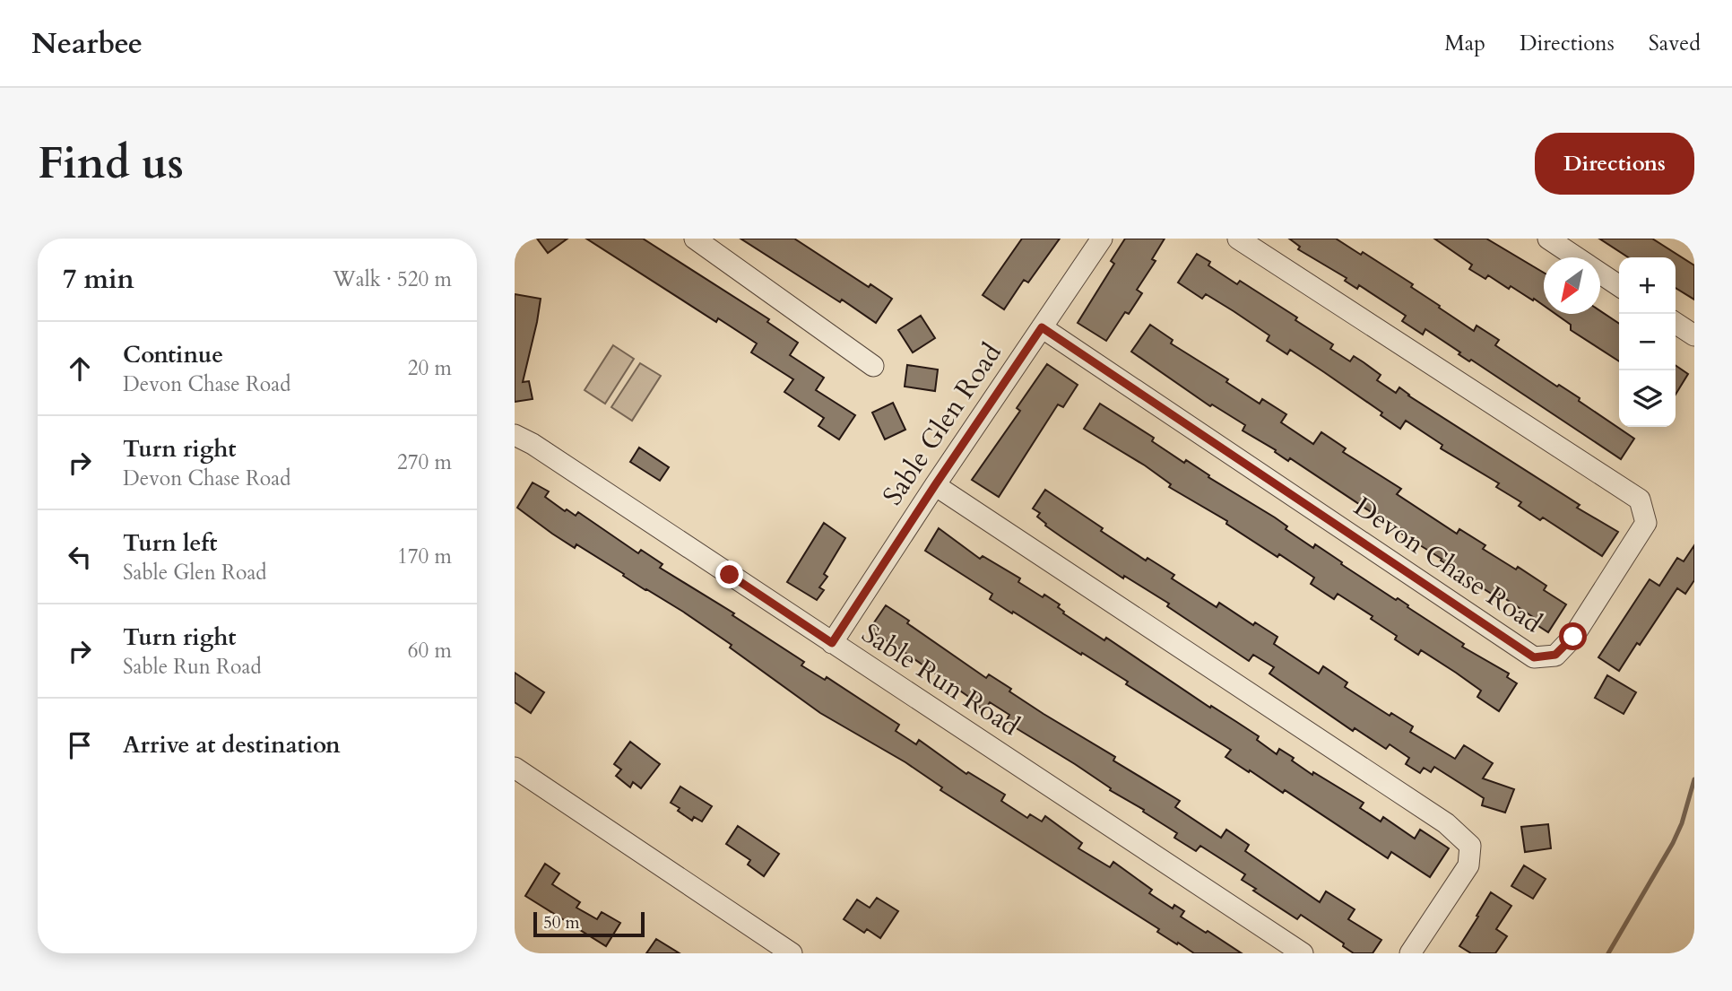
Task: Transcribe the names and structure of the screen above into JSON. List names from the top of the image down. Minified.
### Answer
{"streets":{"street":["Sable Glen Road","Devon Chase Road","Sable Run Road"]},"crossings":[["Sable Glen Road","Devon Chase Road"],["Sable Glen Road","Sable Run Road"]],"scale_bar":"50 m","north":"bottom left","page":{"header":"Nearbee","nav":["Map","Directions","Saved"],"buttons":"Directions","title":"Find us","heading":["7 min","Walk · 520 m"],"map_buttons":["+","−"],"list":[["Continue","Devon Chase Road","20 m"],["Turn right","Devon Chase Road","270 m"],["Turn left","Sable Glen Road","170 m"],["Turn right","Sable Run Road","60 m"],"Arrive at destination"],"scale":"50 m"}}
